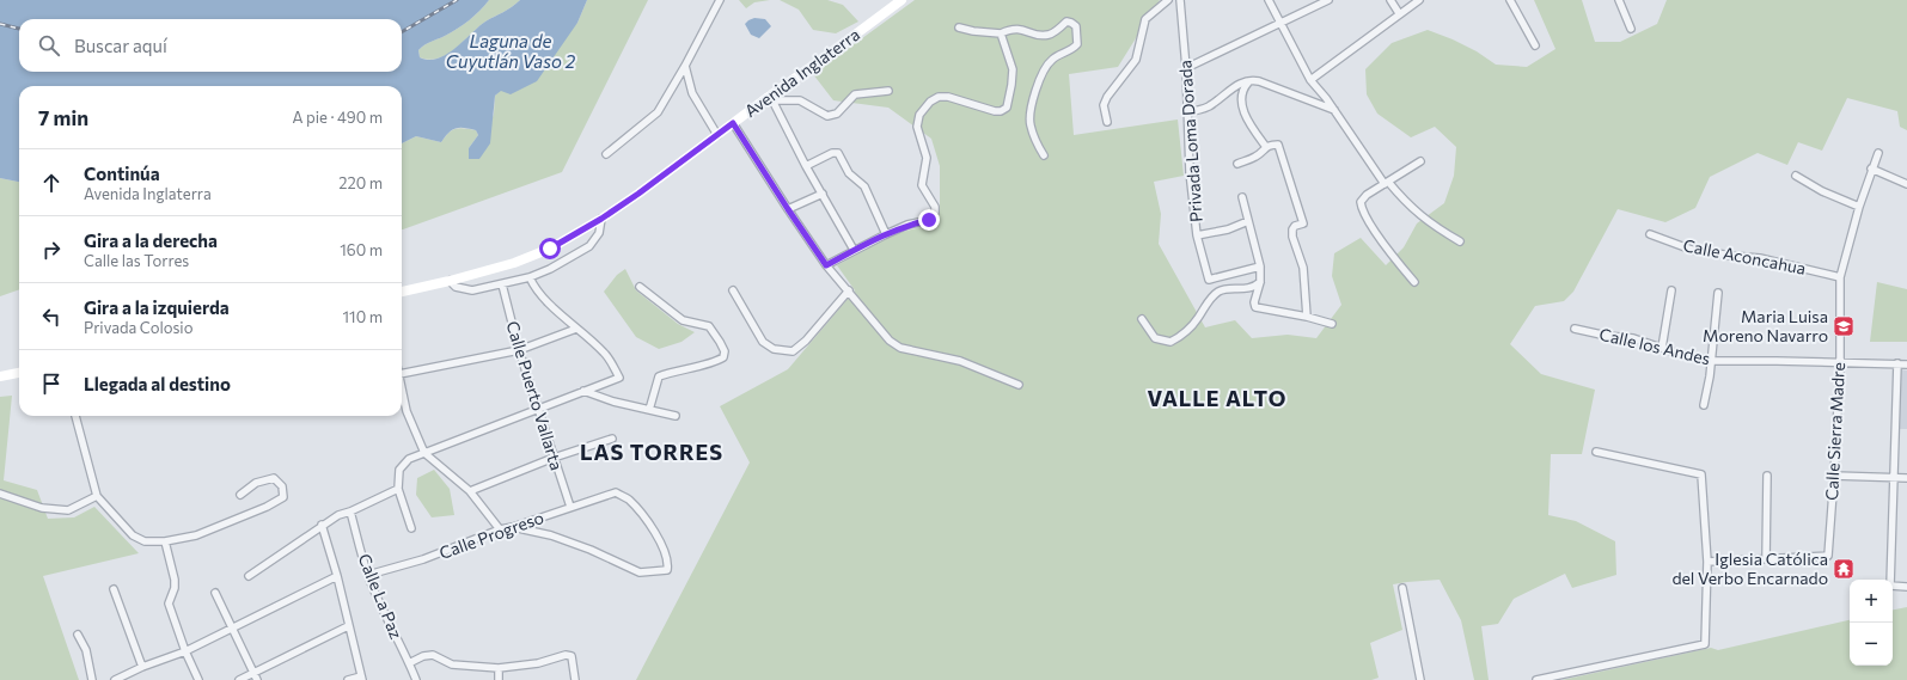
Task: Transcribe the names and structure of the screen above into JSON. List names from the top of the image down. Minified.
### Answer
{"streets":{"main road":["Avenida Inglaterra"],"street":["Privada Loma Dorada","Calle Aconcahua","Calle los Andes","Calle Puerto Vallarta","Calle Sierra Madre","Calle Progreso","Calle La Paz"]},"crossings":[["Calle Aconcahua","Calle Sierra Madre"],["Calle los Andes","Calle Sierra Madre"],["Calle Puerto Vallarta","Calle Progreso"],["Calle Progreso","Calle La Paz"]],"districts":["VALLE ALTO","LAS TORRES"],"water":["Laguna de Cuyutlán Vaso 2"],"places":{"school or university":["Maria Luisa Moreno Navarro"],"temple":["Iglesia Católica del Verbo Encarnado"]},"page":{"search":"Buscar aquí","heading":["7 min","A pie · 490 m"],"list":[["Continúa","Avenida Inglaterra","220 m"],["Gira a la derecha","Calle las Torres","160 m"],["Gira a la izquierda","Privada Colosio","110 m"],"Llegada al destino"],"map_buttons":["+","−"]}}
